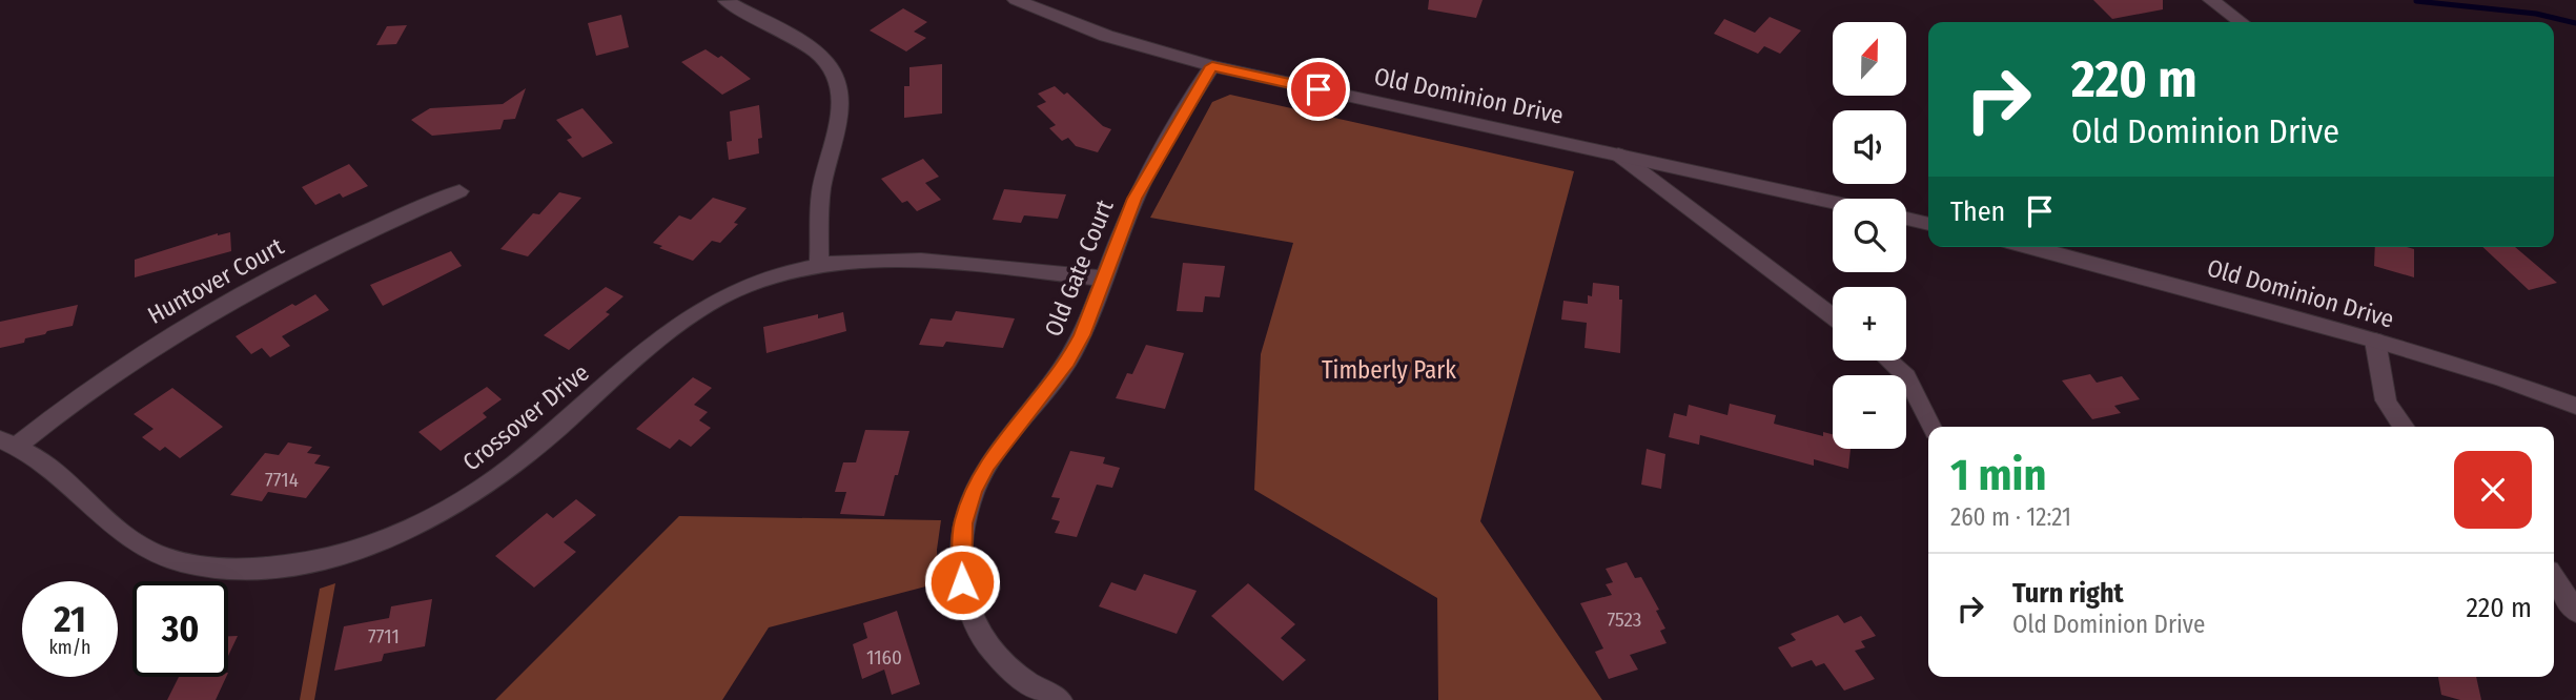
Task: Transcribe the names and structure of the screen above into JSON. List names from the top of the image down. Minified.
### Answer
{"streets":{"street":["Old Dominion Drive","Old Gate Court","Huntover Court","Crossover Drive"]},"crossings":[["Old Dominion Drive","Old Gate Court"],["Old Gate Court","Crossover Drive"],["Huntover Court","Crossover Drive"]],"parks":["Timberly Park"],"house_numbers":["7714","7523","7711","1160"],"north":"top","page":{"map_buttons":["+","−"],"turn":["220 m","Old Dominion Drive"],"then":"Then","heading":["1 min","260 m · 12:21"],"list":[{"name":"Turn right","note":"Old Dominion Drive","value":"220 m"}],"speed":"21 km/h","limit":"30"}}
